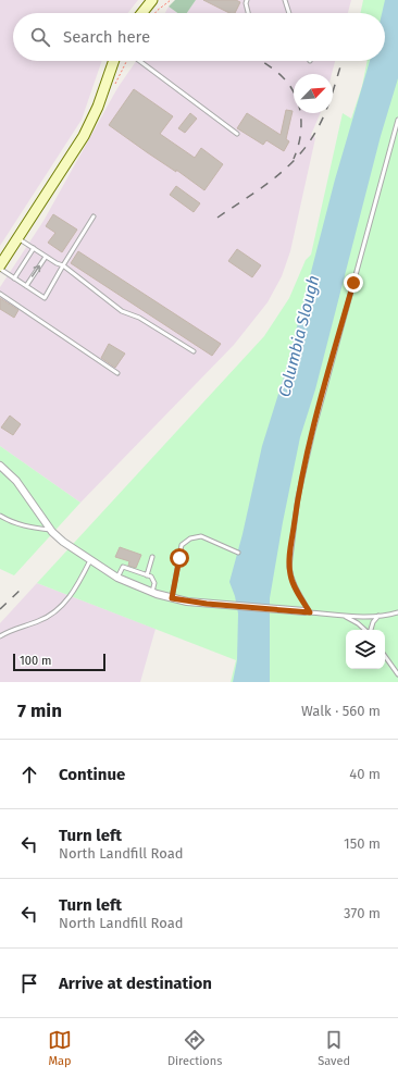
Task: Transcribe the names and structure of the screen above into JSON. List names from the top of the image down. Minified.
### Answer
{"water":["Columbia Slough"],"scale_bar":"100 m","north":"top right","page":{"search":"Search here","scale":"100 m","heading":["7 min","Walk · 560 m"],"list":[["Continue","40 m"],["Turn left","North Landfill Road","150 m"],["Turn left","North Landfill Road","370 m"],"Arrive at destination"],"nav":["Map","Directions","Saved"]}}
